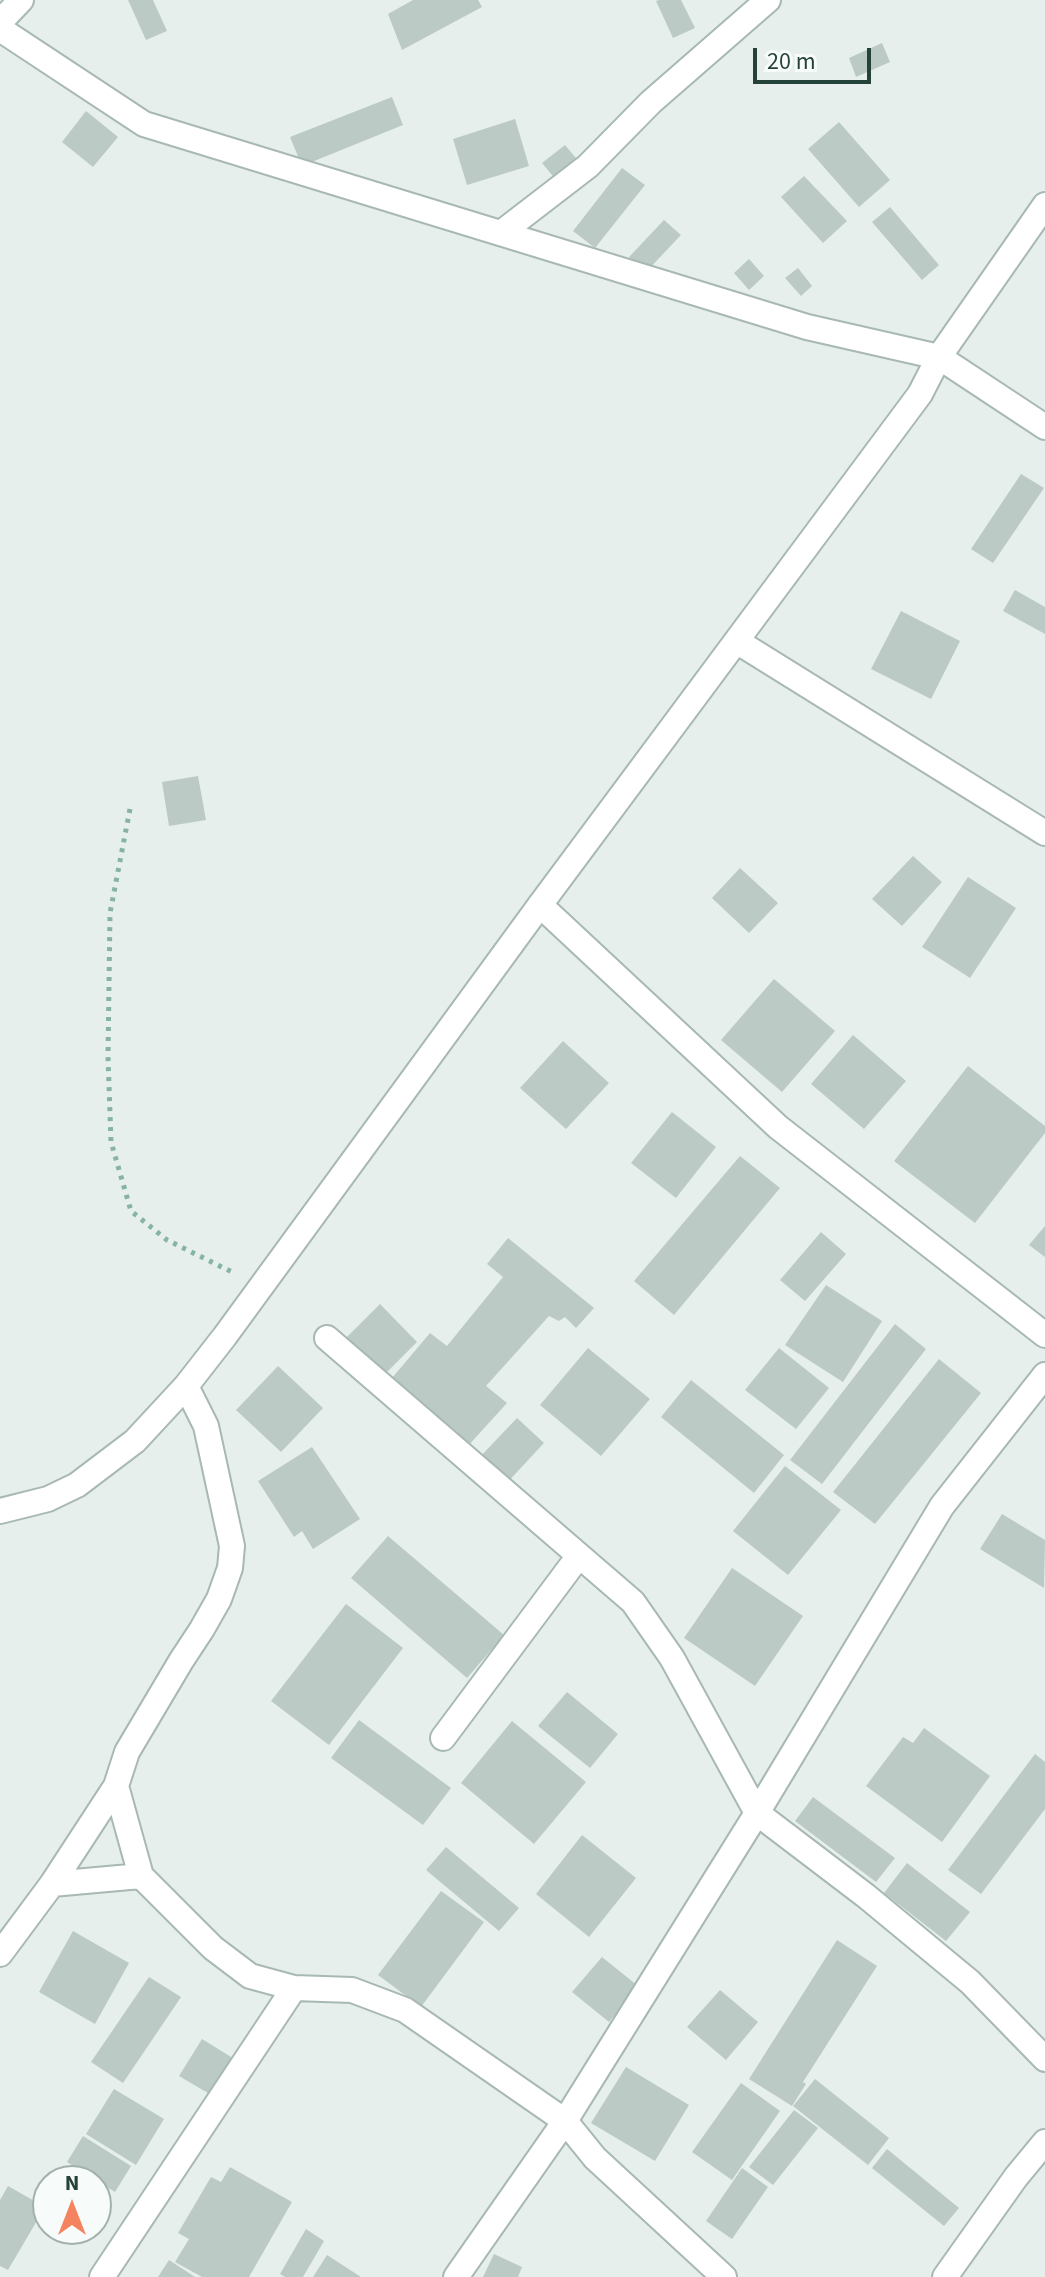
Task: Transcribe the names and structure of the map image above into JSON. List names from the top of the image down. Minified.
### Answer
{"scale_bar":"20 m","north":"top"}
